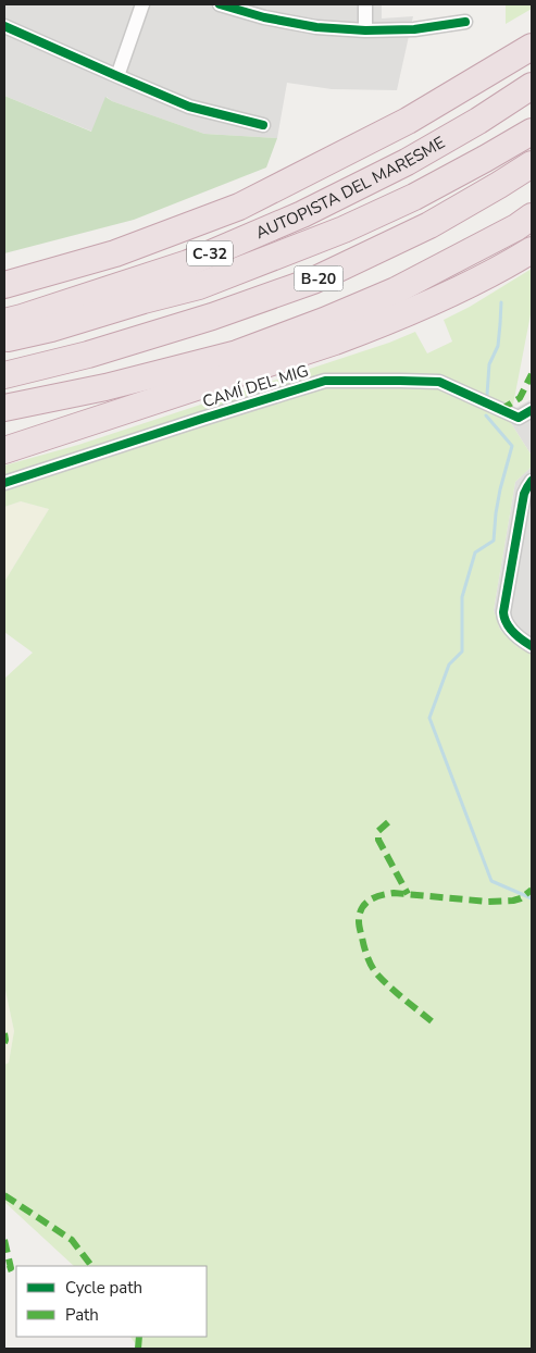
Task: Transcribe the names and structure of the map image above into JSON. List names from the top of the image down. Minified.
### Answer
{"streets":{"highway":["AUTOPISTA DEL MARESME","C-32","B-20"],"street":["CAMÍ DEL MIG"]},"legend":["Cycle path","Path"]}
